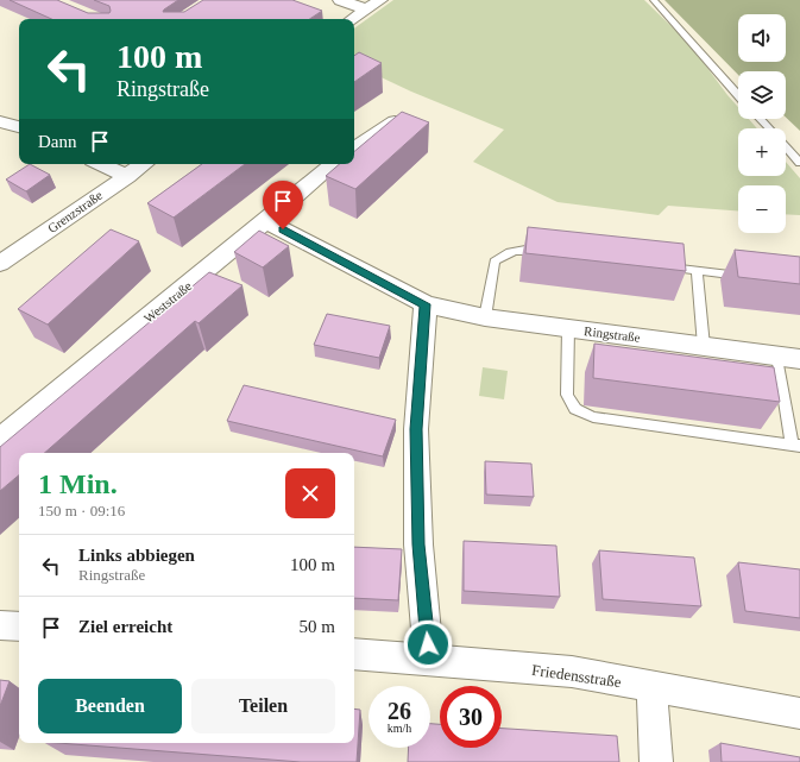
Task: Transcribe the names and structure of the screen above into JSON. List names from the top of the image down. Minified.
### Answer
{"streets":{"street":["Grenzstraße","Weststraße","Ringstraße","Friedensstraße"]},"crossings":[["Weststraße","Ringstraße"]],"page":{"map_buttons":["+","−"],"turn":["100 m","Ringstraße"],"then":"Dann","heading":["1 Min.","150 m · 09:16"],"list":[{"name":"Links abbiegen","note":"Ringstraße","value":"100 m"},{"name":"Ziel erreicht","value":"50 m"}],"buttons":["Beenden","Teilen"],"speed":"26 km/h","limit":"30"}}
